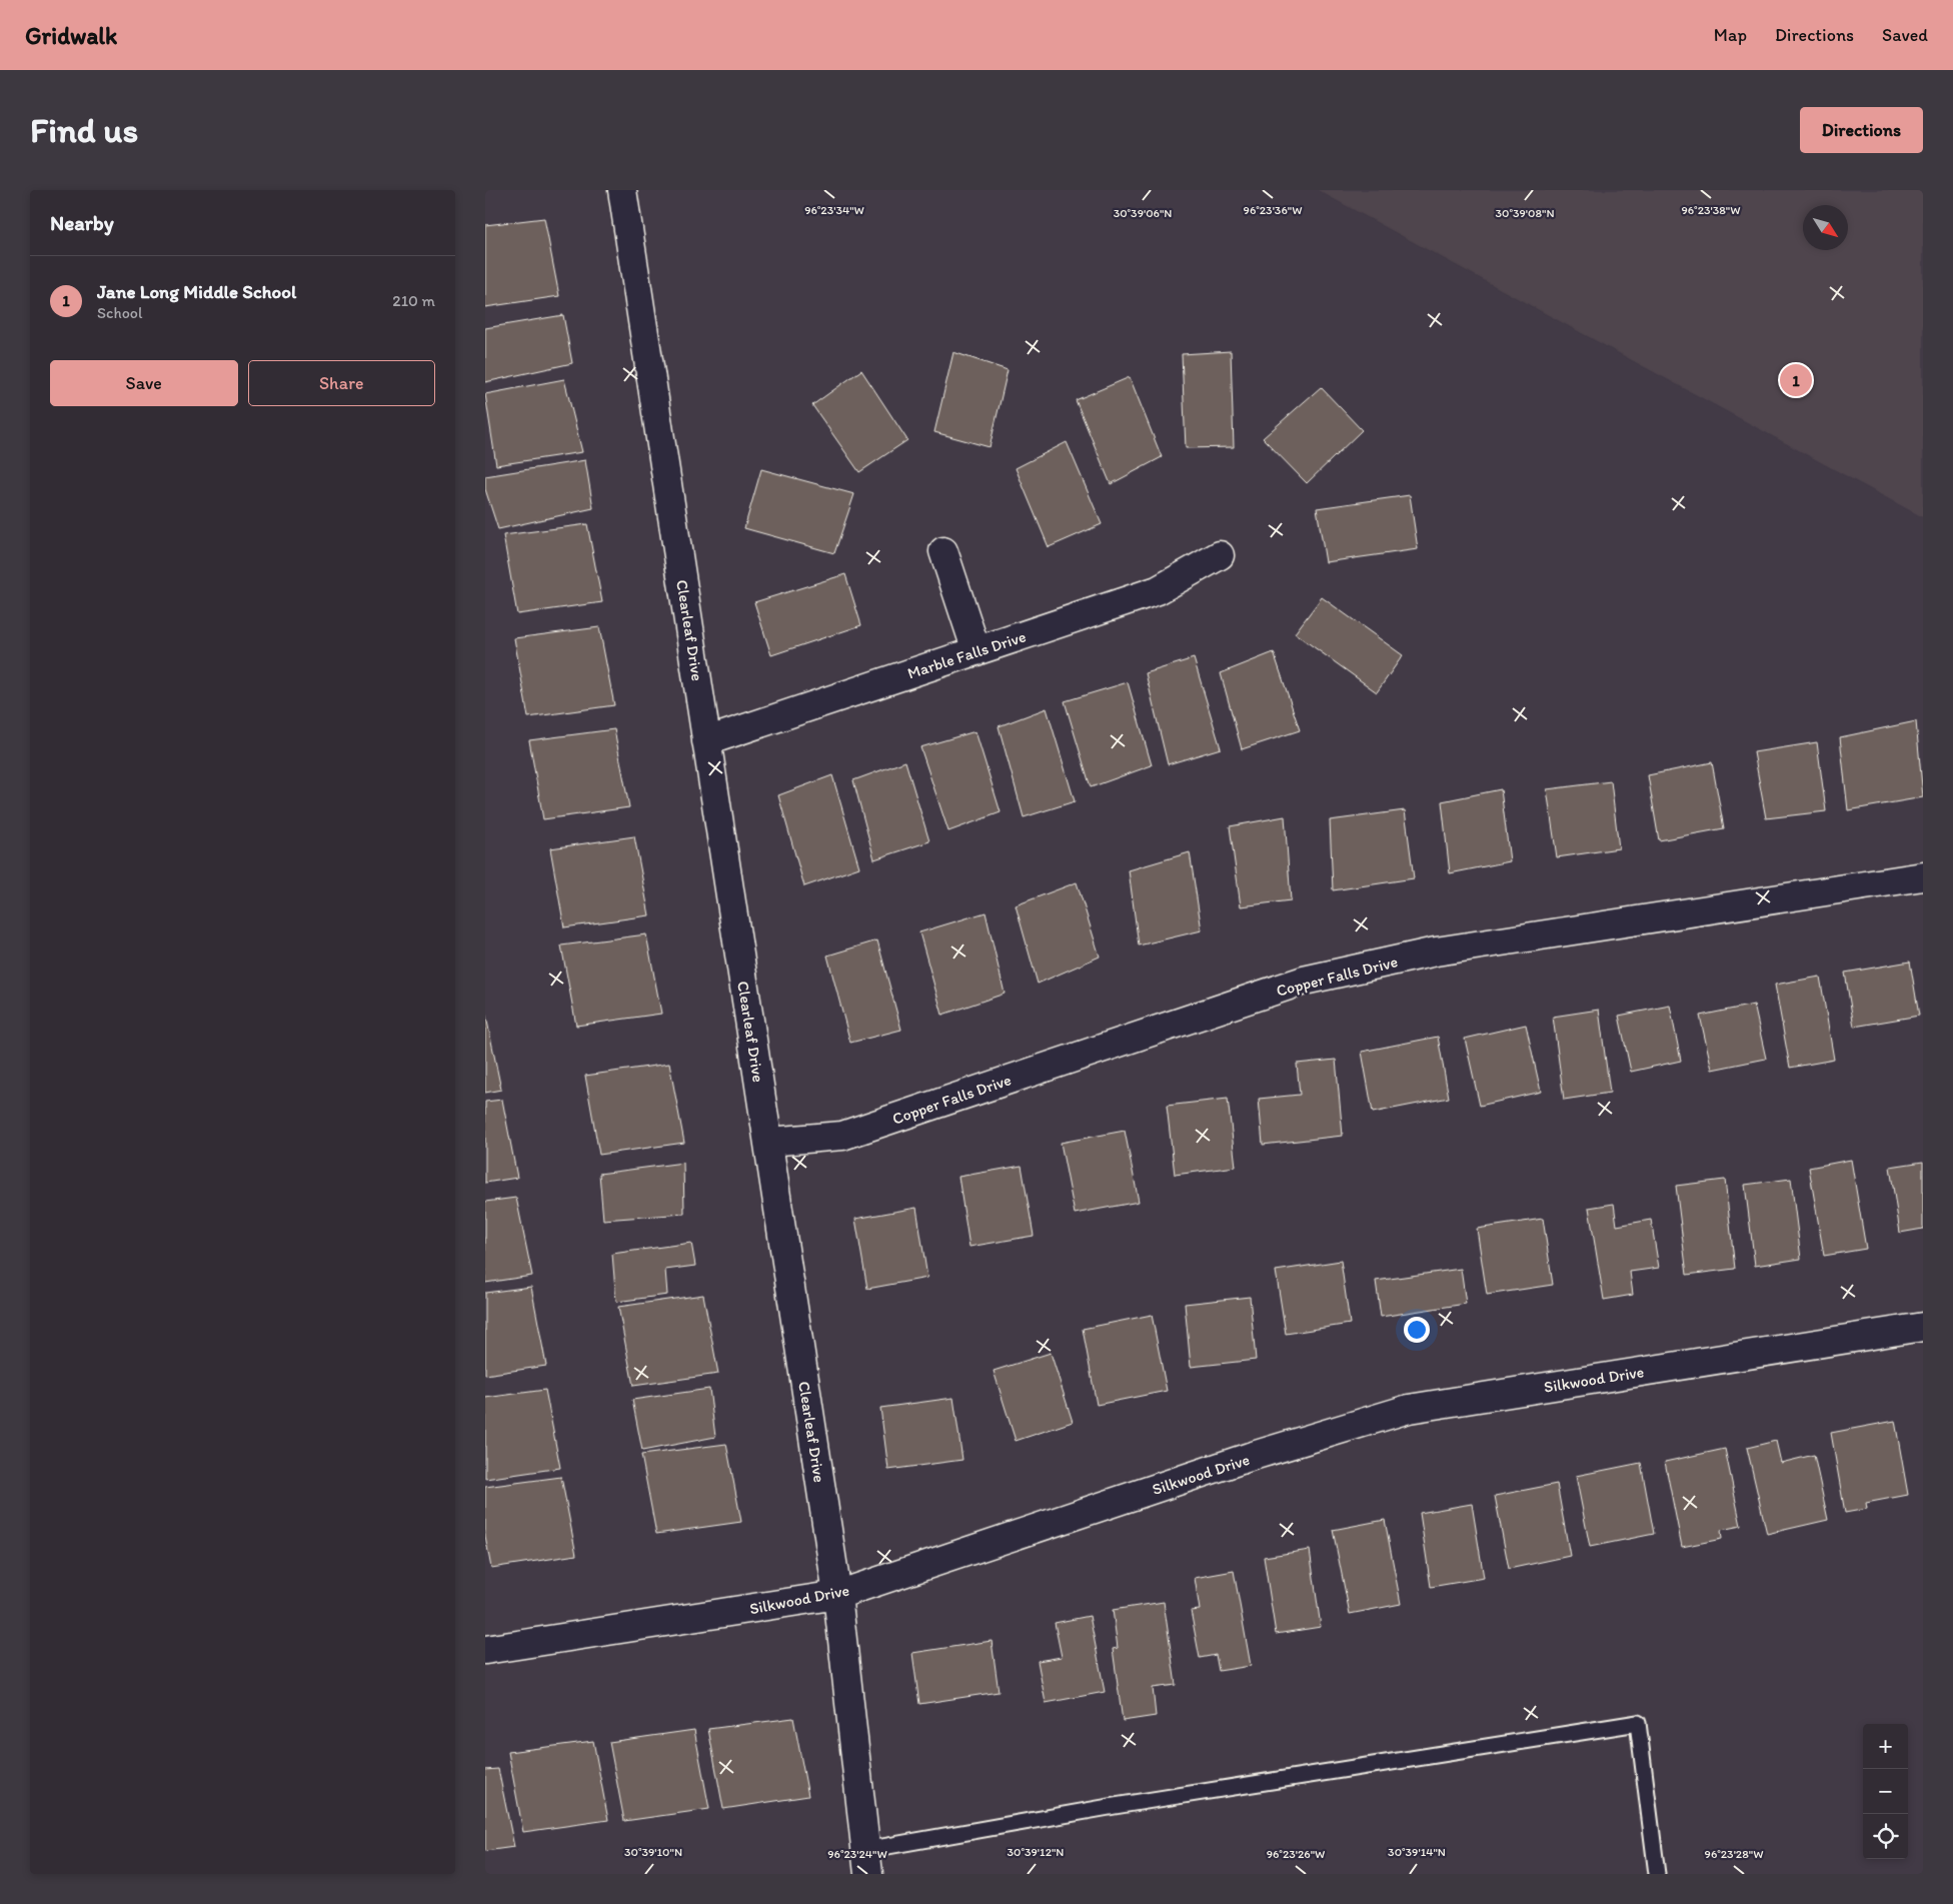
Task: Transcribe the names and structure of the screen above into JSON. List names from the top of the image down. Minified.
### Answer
{"streets":{"street":["Clearleaf Drive","Marble Falls Drive","Copper Falls Drive","Silkwood Drive"]},"crossings":[["Clearleaf Drive","Marble Falls Drive"],["Clearleaf Drive","Copper Falls Drive"],["Clearleaf Drive","Silkwood Drive"]],"north":"bottom right","page":{"header":"Gridwalk","nav":["Map","Directions","Saved"],"buttons":["Directions",["Save","Share"]],"title":"Find us","heading":"Nearby","list":[{"mark":"1","name":"Jane Long Middle School","note":"School","value":"210 m"}],"pins":"1","map_buttons":["+","−"]},"coordinates":["96°23'34\"W","96°23'38\"W","96°23'36\"W","30°39'06\"N","30°39'08\"N","30°39'10\"N","30°39'12\"N","30°39'14\"N","96°23'24\"W","96°23'26\"W","96°23'28\"W"]}
